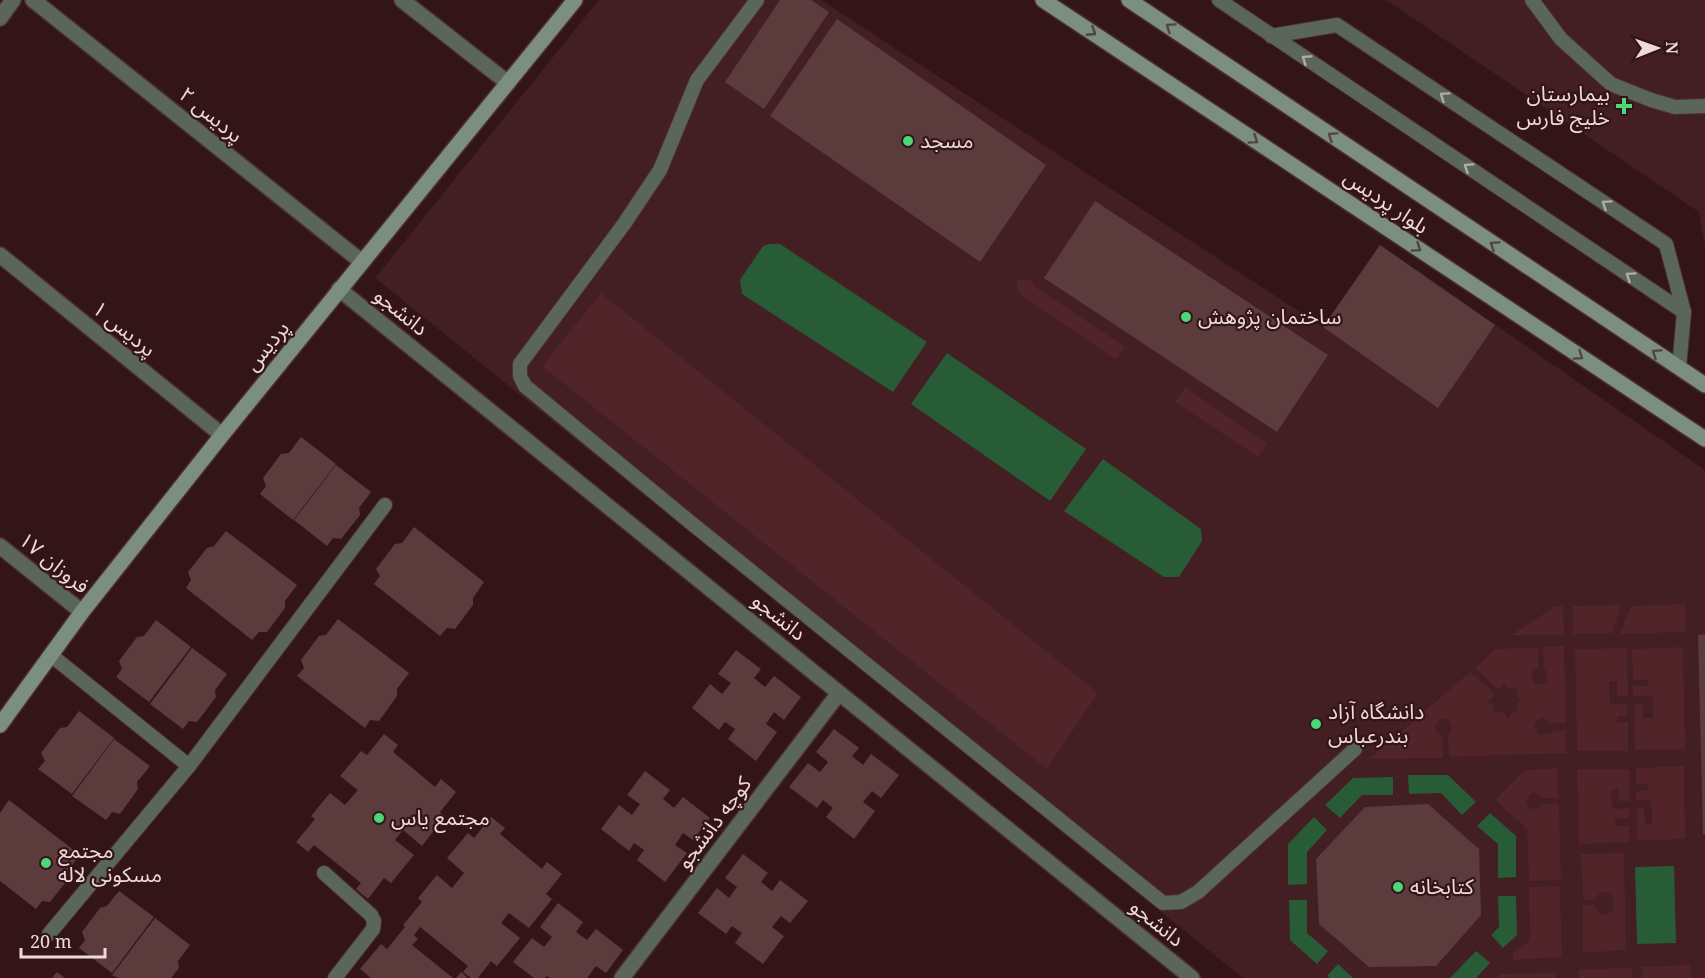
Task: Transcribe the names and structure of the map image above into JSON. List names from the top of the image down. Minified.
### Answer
{"streets":{"main road":["بلوار پردیس","پردیس"],"street":["پردیس ۲","دانشجو","پردیس ۱","فروزان ۱۷","کوچه دانشجو"]},"crossings":[["پردیس ۲","پردیس"],["دانشجو","پردیس"],["دانشجو","کوچه دانشجو"],["پردیس ۱","پردیس"],["پردیس","فروزان ۱۷"]],"places":{"health":["بیمارستان خلیج فارس"],"other":["مسجد","ساختمان پژوهش","دانشگاه آزاد بندرعباس","مجتمع یاس","مجتمع مسکونی لاله","کتابخانه"]},"scale_bar":"20 m","north":"right"}
